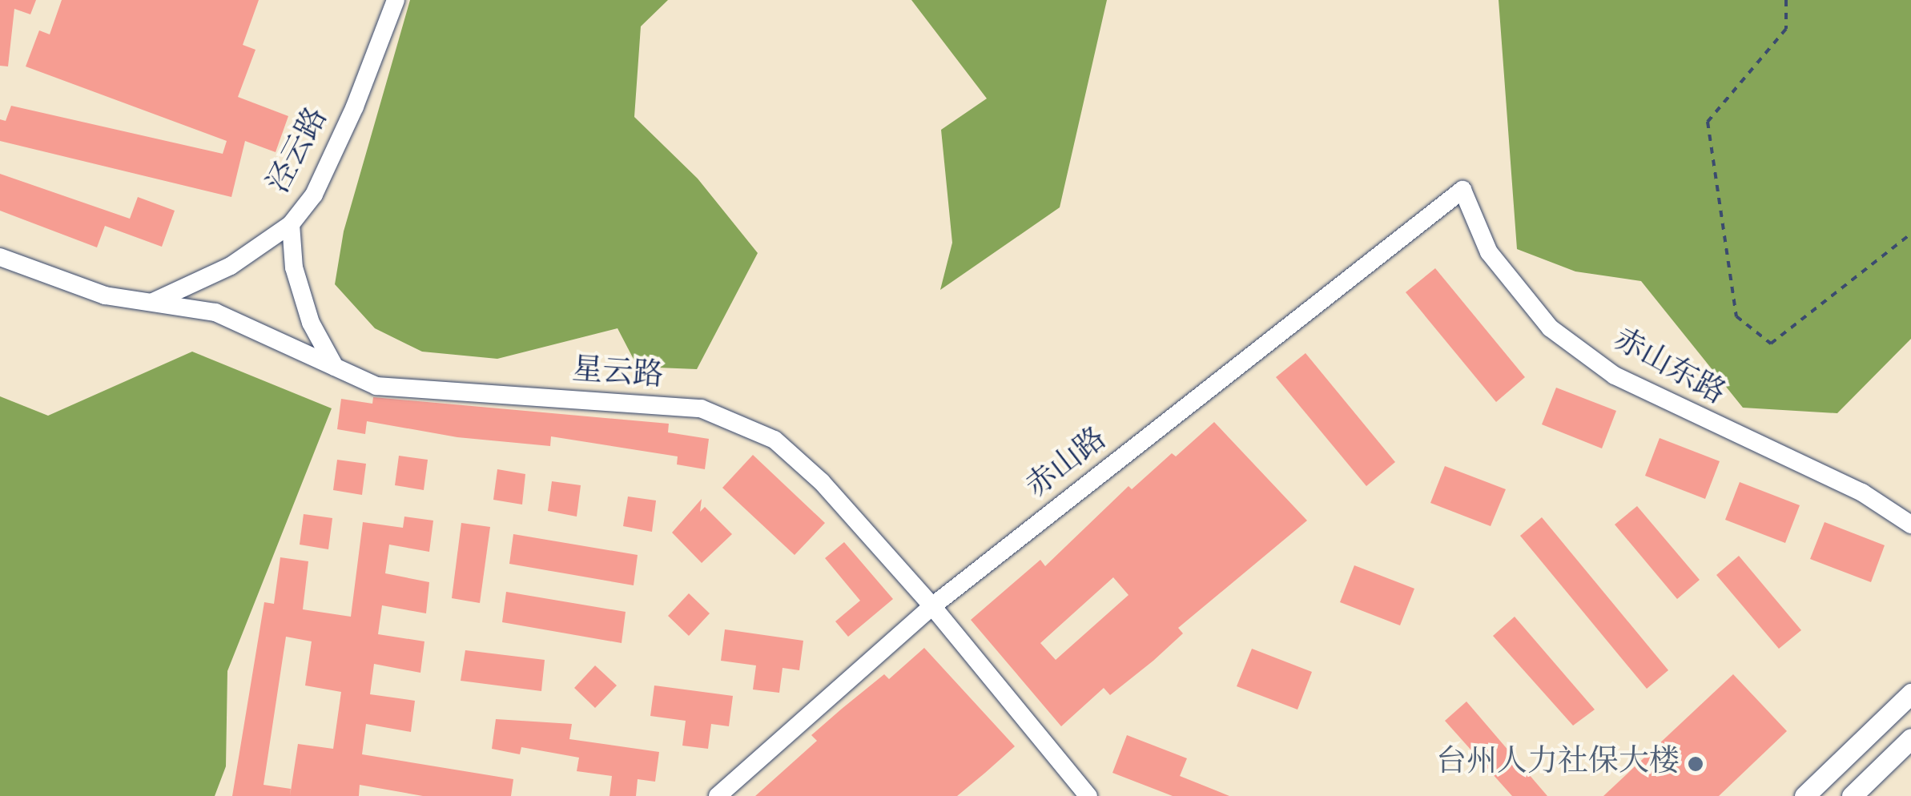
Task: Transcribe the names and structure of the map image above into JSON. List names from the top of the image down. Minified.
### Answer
{"streets":{"street":["泾云路","赤山东路","星云路","赤山路"]},"crossings":[["泾云路","星云路"],["赤山东路","赤山路"],["星云路","赤山路"]],"places":["台州人力社保大楼"]}
